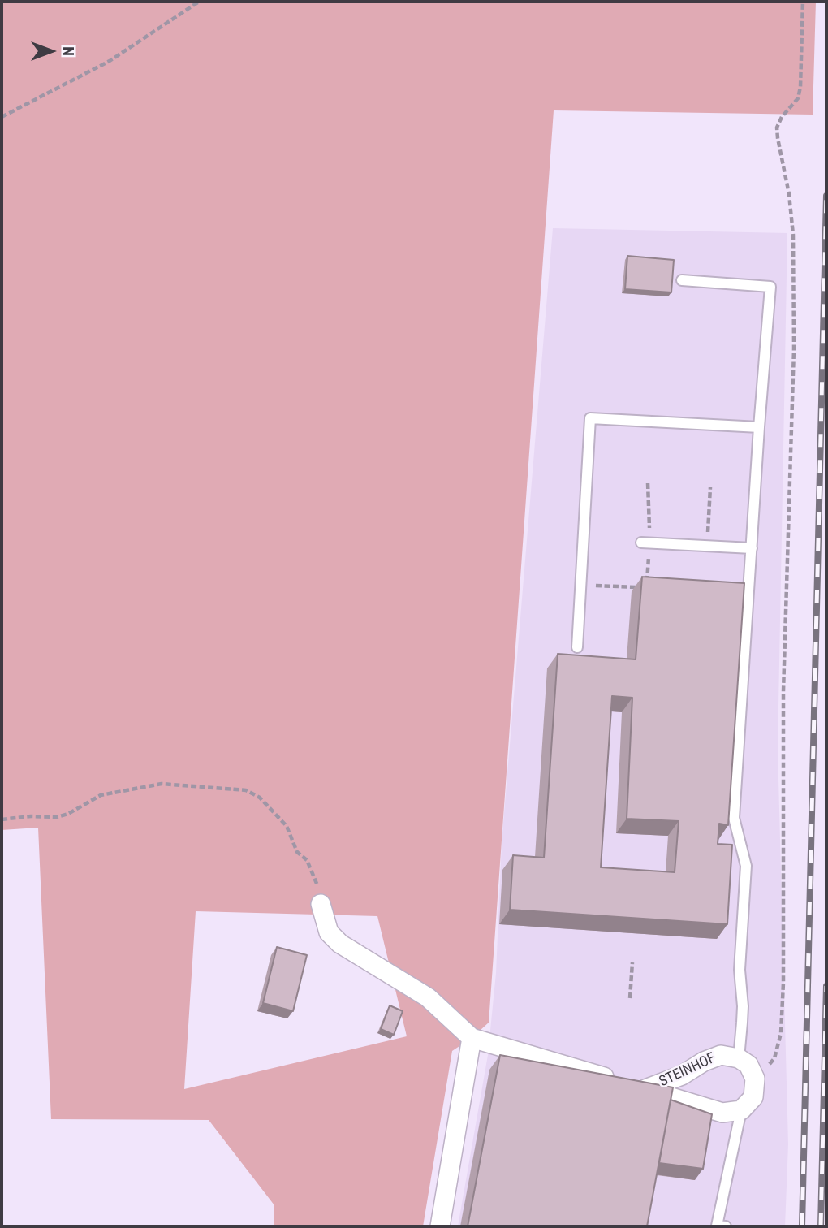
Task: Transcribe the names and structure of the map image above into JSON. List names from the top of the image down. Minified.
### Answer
{"streets":{"street":["STEINHOF"]},"north":"right"}
